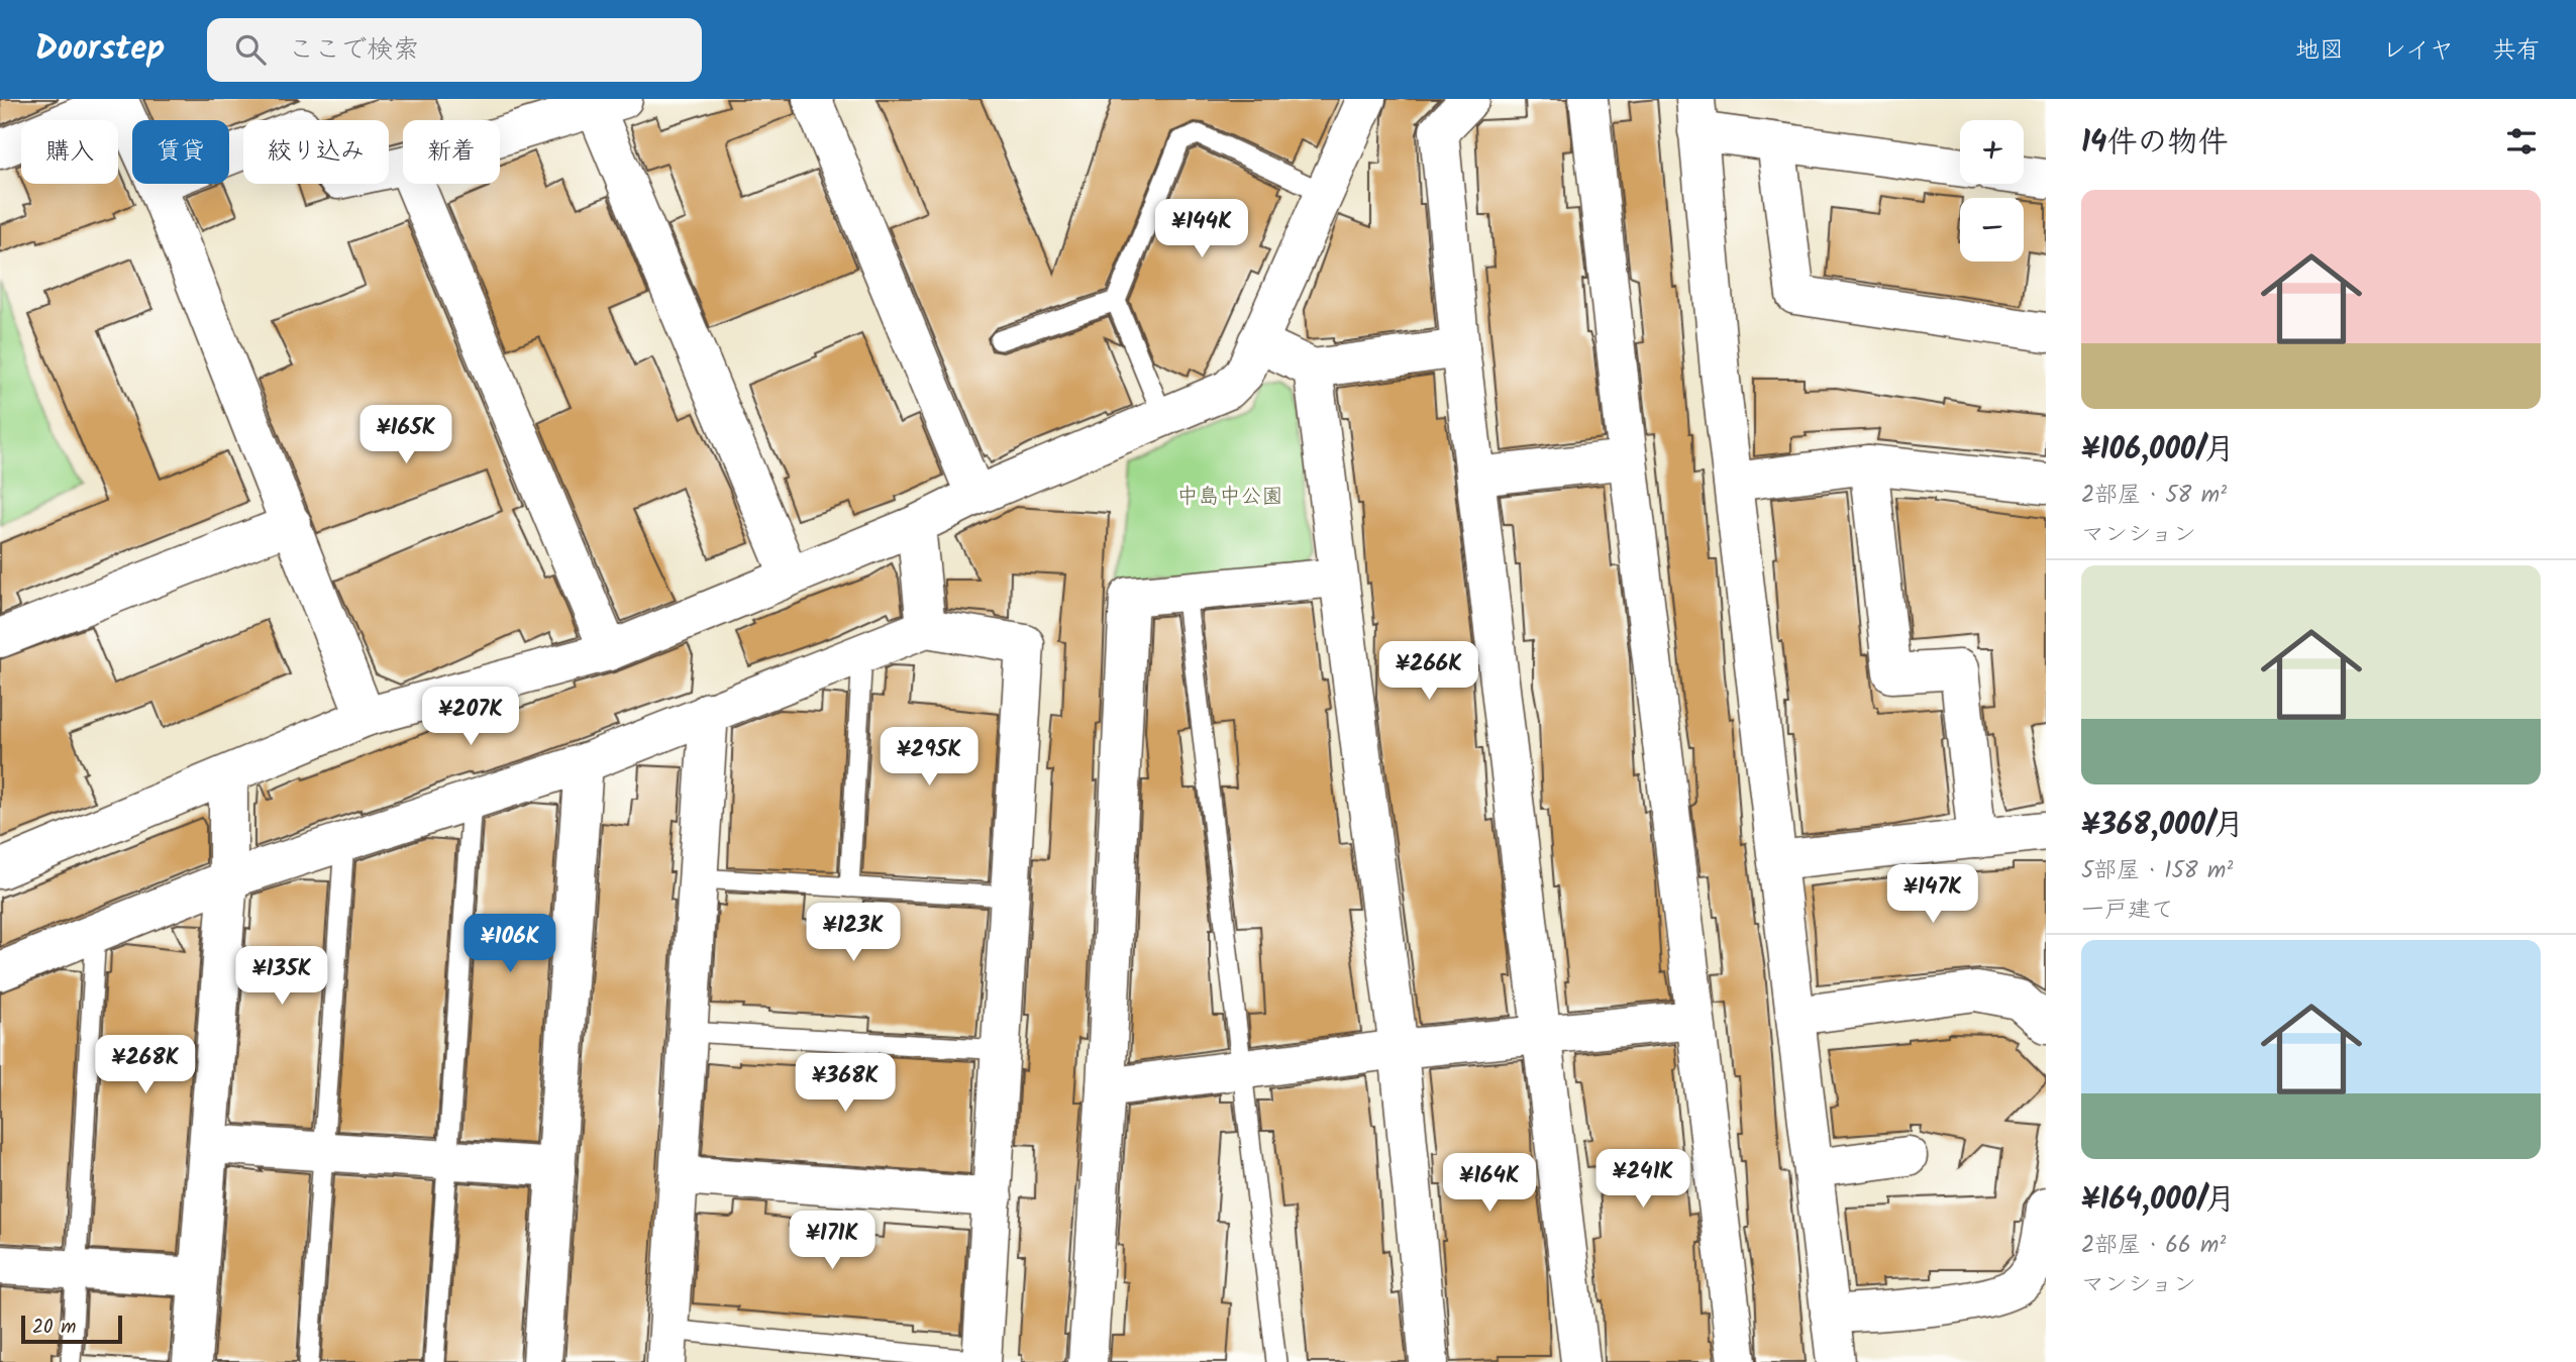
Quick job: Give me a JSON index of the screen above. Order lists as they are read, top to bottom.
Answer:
{
  "parks": ["中島中公園"],
  "scale_bar": "20 m",
  "page": {
    "header": "Doorstep",
    "search": "ここで検索",
    "nav": ["地図", "レイヤ", "共有"],
    "heading": "14件の物件",
    "map_buttons": ["+", "−"],
    "chip": [
      "購入",
      "賃貸",
      "絞り込み",
      "新着"
    ],
    "list": [
      {
        "name": "¥106,000/月",
        "note": "2部屋 · 58 m² · マンション"
      },
      {
        "name": "¥368,000/月",
        "note": "5部屋 · 158 m² · 一戸建て"
      },
      {
        "name": "¥164,000/月",
        "note": "2部屋 · 66 m² · マンション"
      }
    ],
    "price": [
      "¥144K",
      "¥165K",
      "¥266K",
      "¥207K",
      "¥295K",
      "¥147K",
      "¥123K",
      "¥106K",
      "¥135K",
      "¥268K",
      "¥368K",
      "¥241K",
      "¥164K",
      "¥171K"
    ],
    "scale": "20 m"
  }
}
